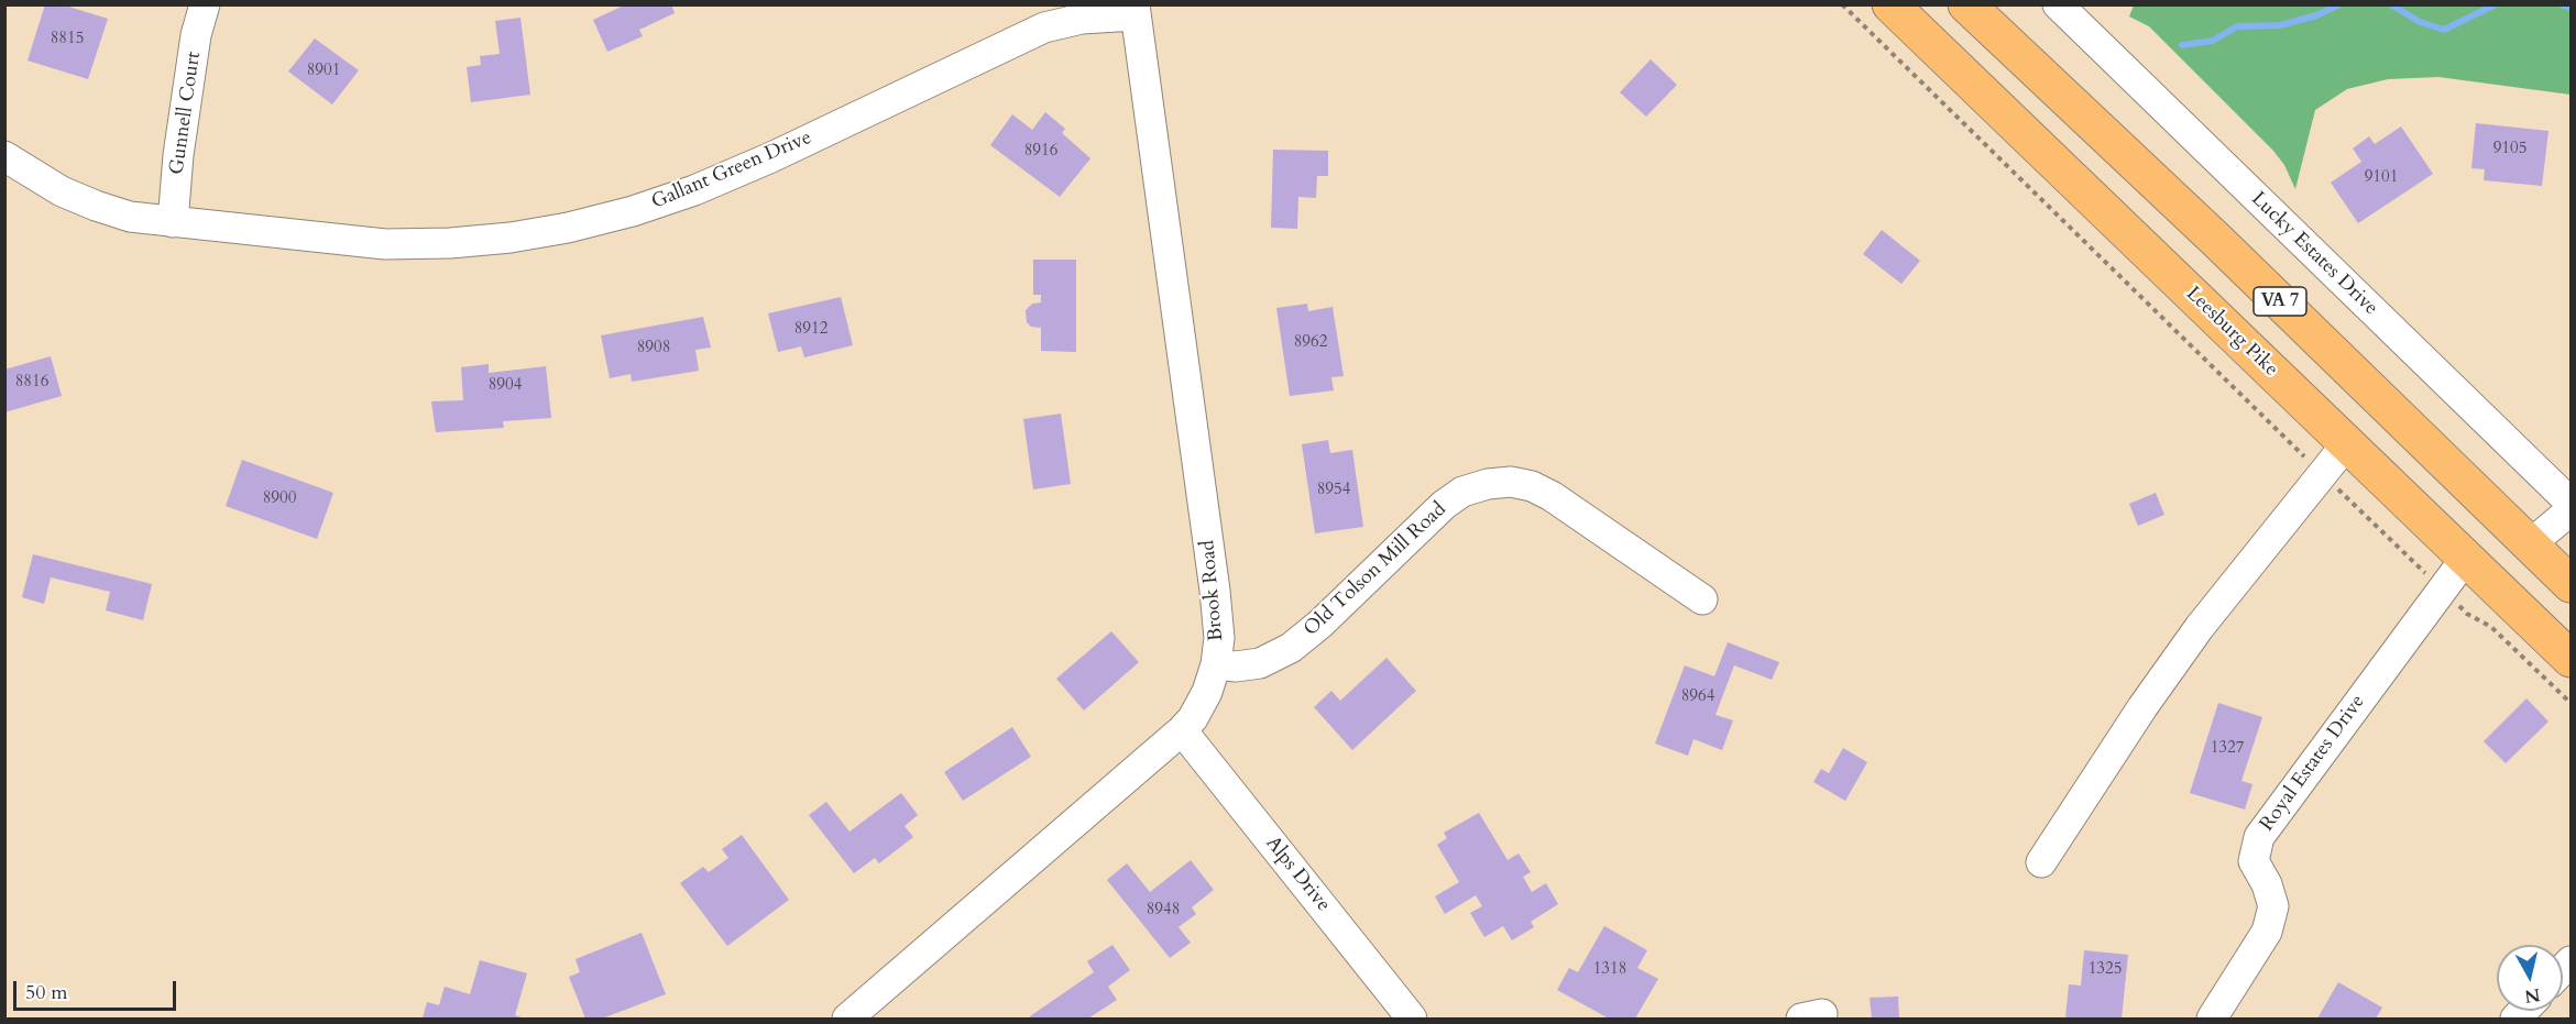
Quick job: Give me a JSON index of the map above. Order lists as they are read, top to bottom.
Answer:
{
  "streets": {
    "highway": ["VA 7", "Leesburg Pike"],
    "street": [
      "Gunnell Court",
      "Gallant Green Drive",
      "Lucky Estates Drive",
      "Old Tolson Mill Road",
      "Brook Road",
      "Royal Estates Drive",
      "Alps Drive"
    ]
  },
  "crossings": [
    ["Gunnell Court", "Gallant Green Drive"],
    ["Gallant Green Drive", "Brook Road"],
    ["Leesburg Pike", "Royal Estates Drive"],
    ["Old Tolson Mill Road", "Brook Road"],
    ["Brook Road", "Alps Drive"]
  ],
  "house_numbers": [
    "8815",
    "8901",
    "9105",
    "8916",
    "9101",
    "8912",
    "8962",
    "8908",
    "8816",
    "8904",
    "8954",
    "8900",
    "8964",
    "1327",
    "8948",
    "1318",
    "1325"
  ],
  "scale_bar": "50 m",
  "north": "bottom"
}
